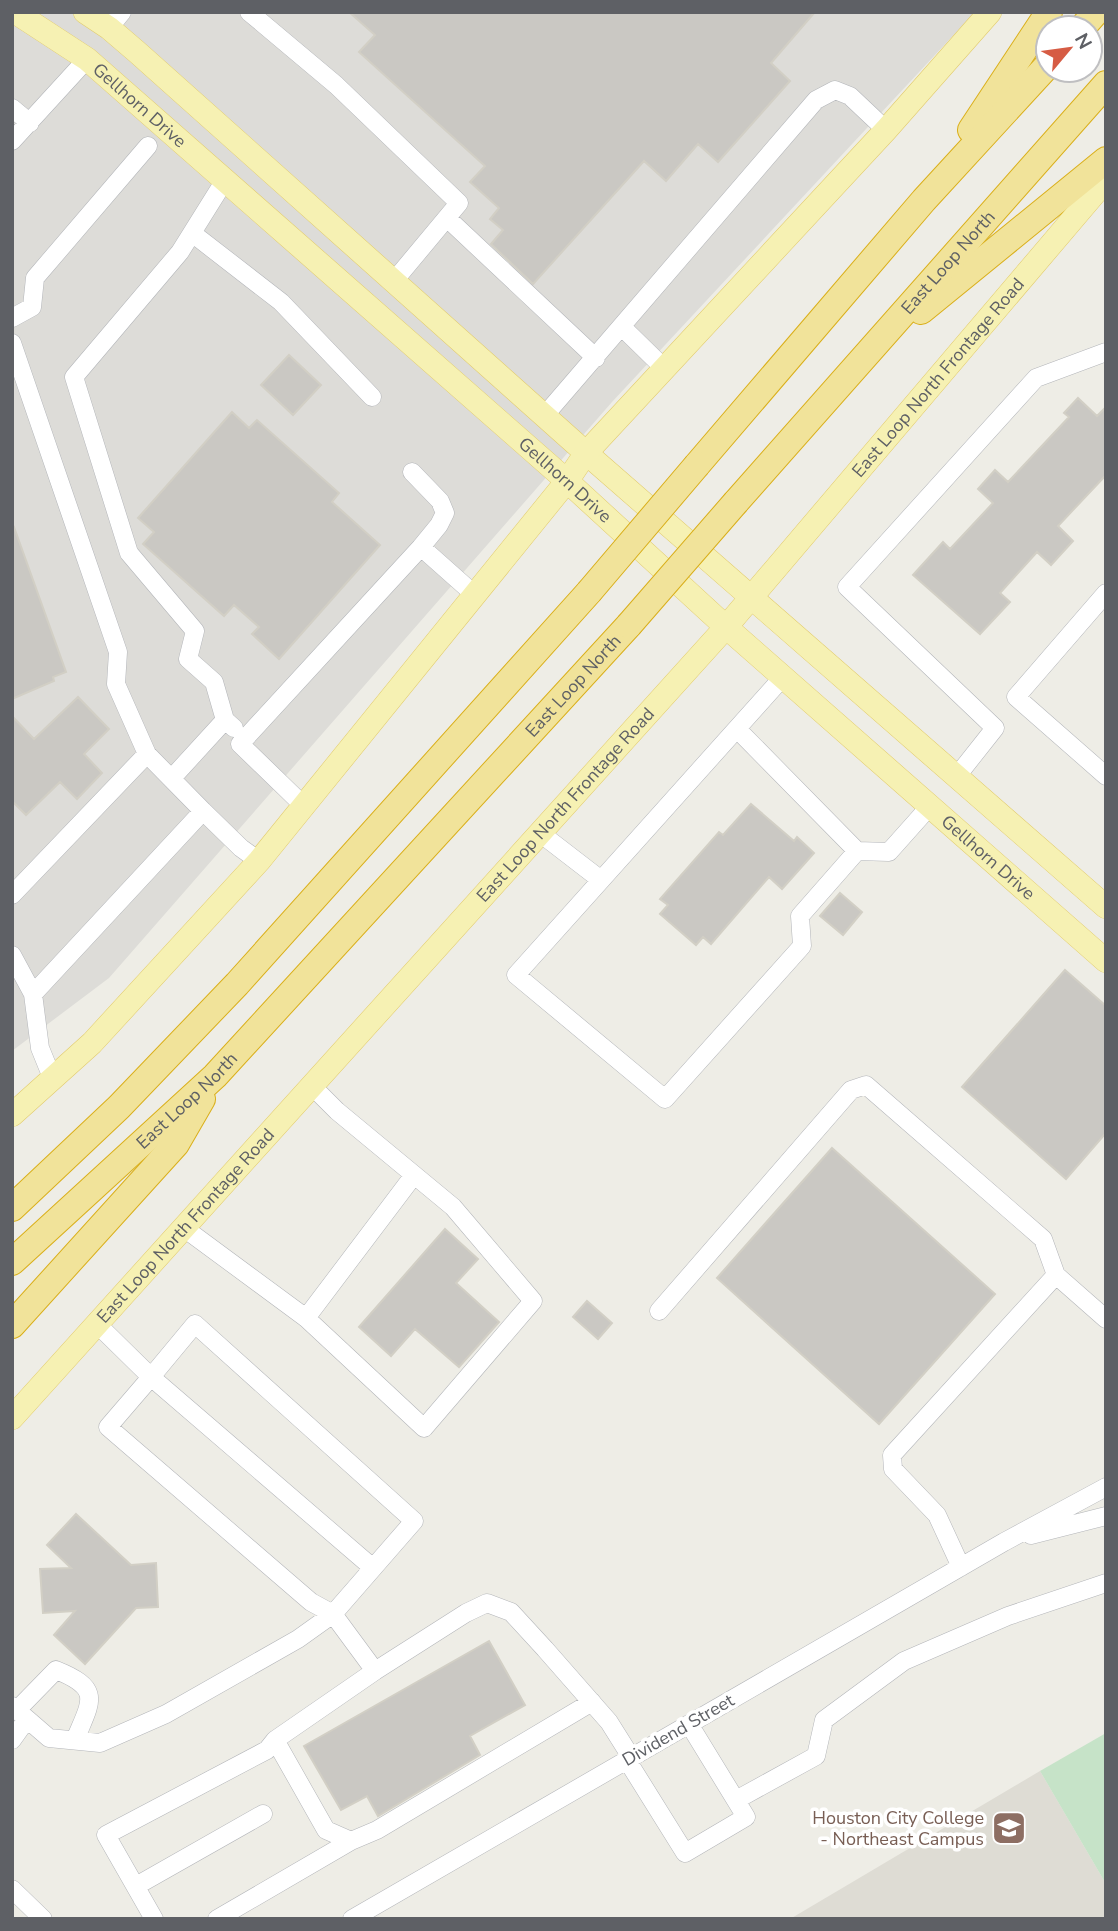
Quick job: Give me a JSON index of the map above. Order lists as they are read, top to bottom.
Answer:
{
  "streets": {
    "highway": ["East Loop North"],
    "main road": ["Gellhorn Drive", "East Loop North Frontage Road"],
    "street": ["Dividend Street"]
  },
  "crossings": [
    ["Gellhorn Drive", "East Loop North Frontage Road"]
  ],
  "places": {
    "school or university": ["Houston City College - Northeast Campus"]
  },
  "north": "top right"
}
